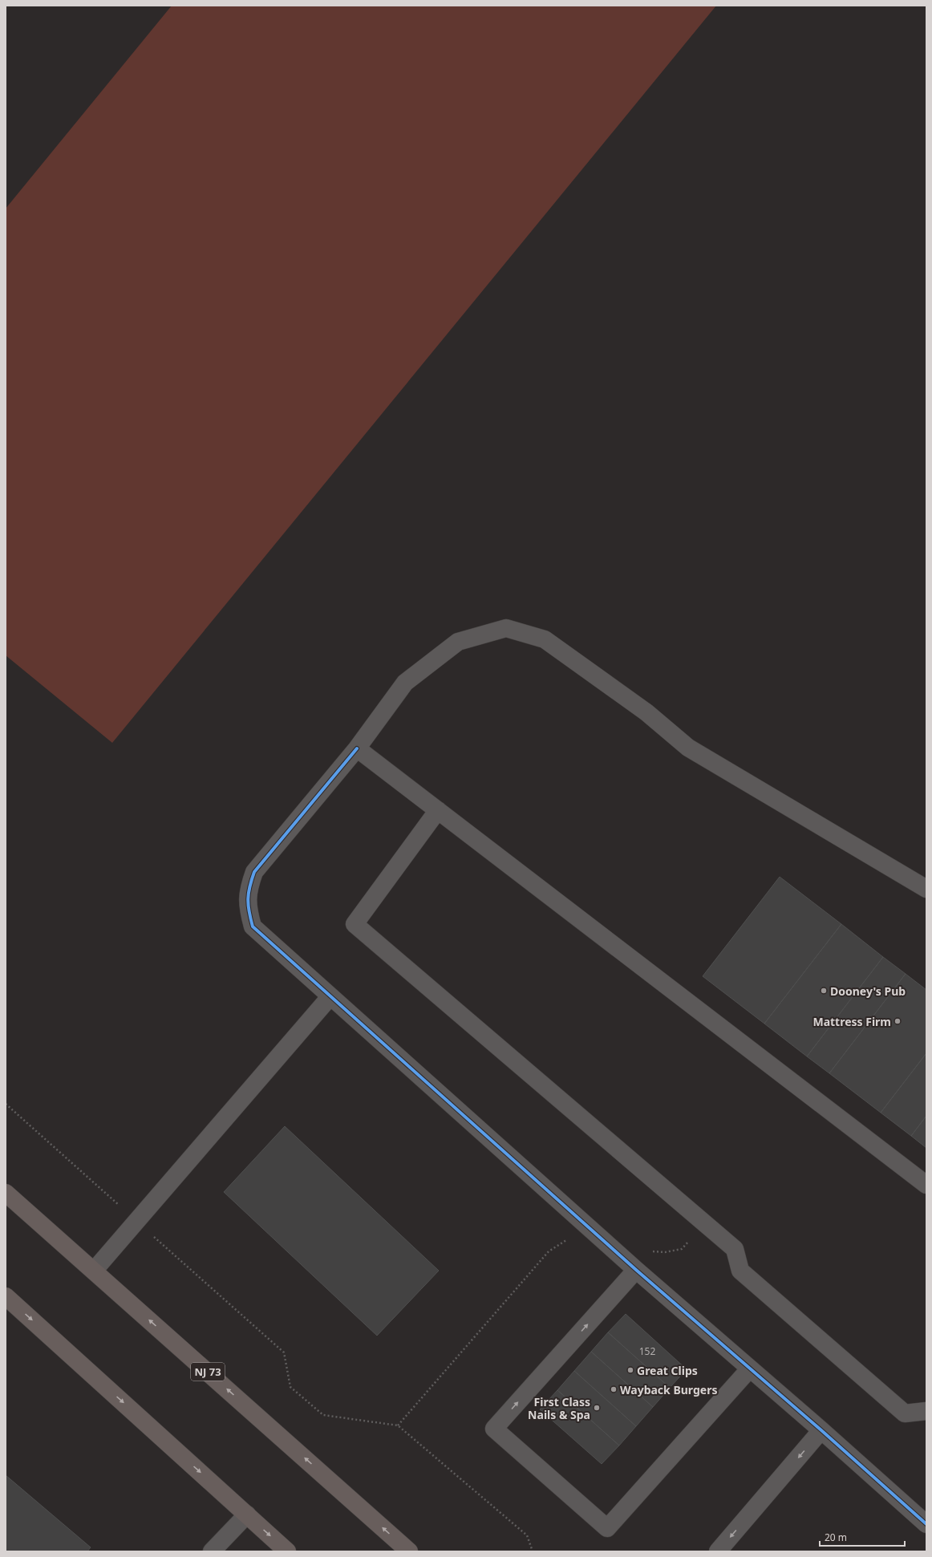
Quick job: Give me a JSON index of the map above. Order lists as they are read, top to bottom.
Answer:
{
  "streets": {
    "highway": ["NJ 73"]
  },
  "places": [
    "Dooney's Pub",
    "Mattress Firm",
    "Great Clips",
    "Wayback Burgers",
    "First Class Nails & Spa"
  ],
  "house_numbers": ["152"],
  "scale_bar": "20 m"
}
